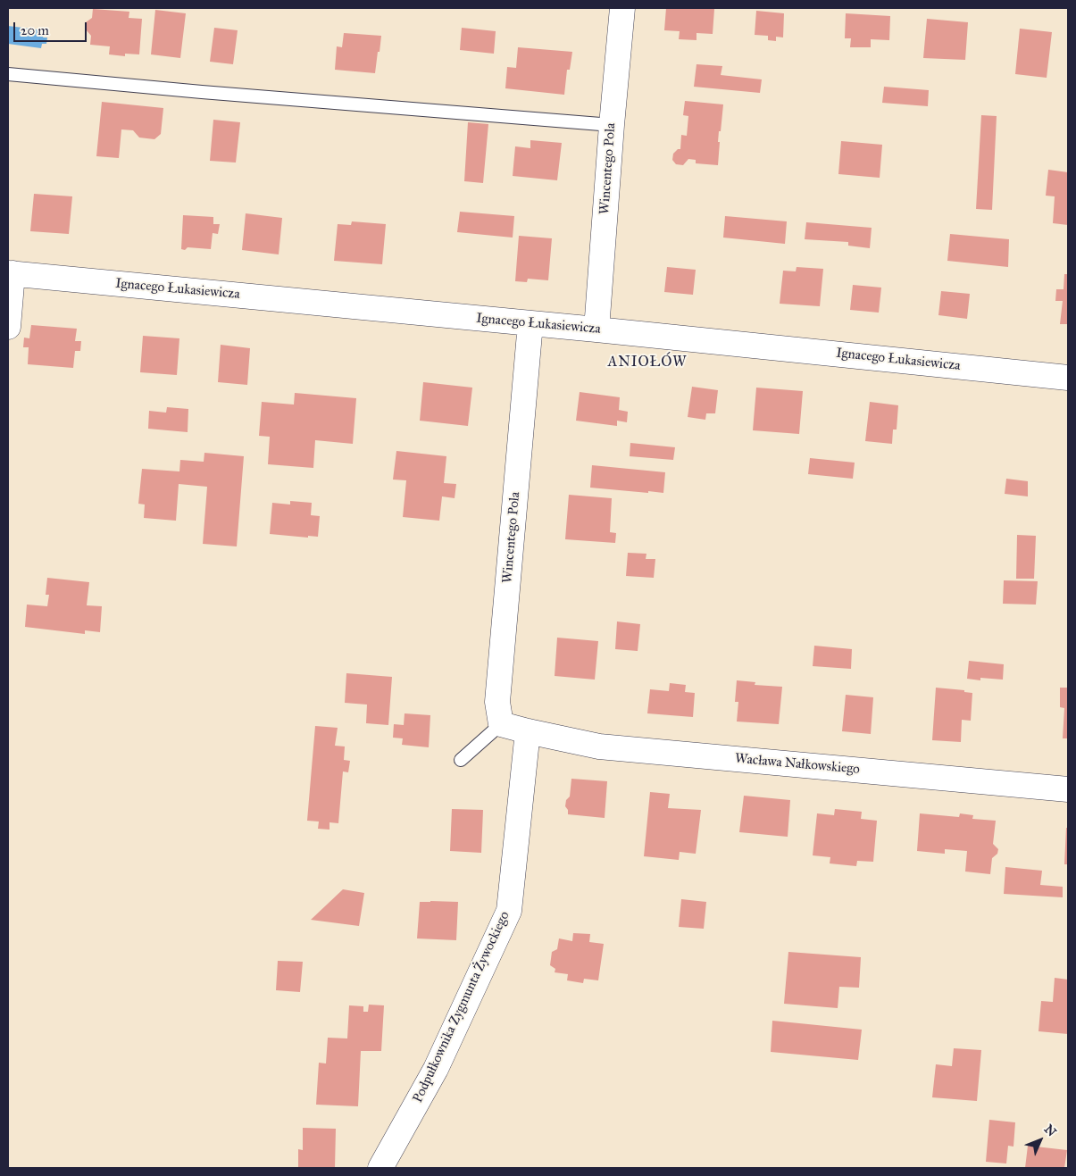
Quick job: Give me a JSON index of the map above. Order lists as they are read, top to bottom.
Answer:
{
  "streets": {
    "street": [
      "Wincentego Pola",
      "Ignacego Łukasiewicza",
      "Wacława Nałkowskiego",
      "Podpułkownika Zygmunta Żywockiego"
    ]
  },
  "crossings": [
    ["Wincentego Pola", "Ignacego Łukasiewicza"],
    ["Wacława Nałkowskiego", "Podpułkownika Zygmunta Żywockiego"]
  ],
  "districts": ["ANIOŁÓW"],
  "scale_bar": "20 m",
  "north": "top right"
}
